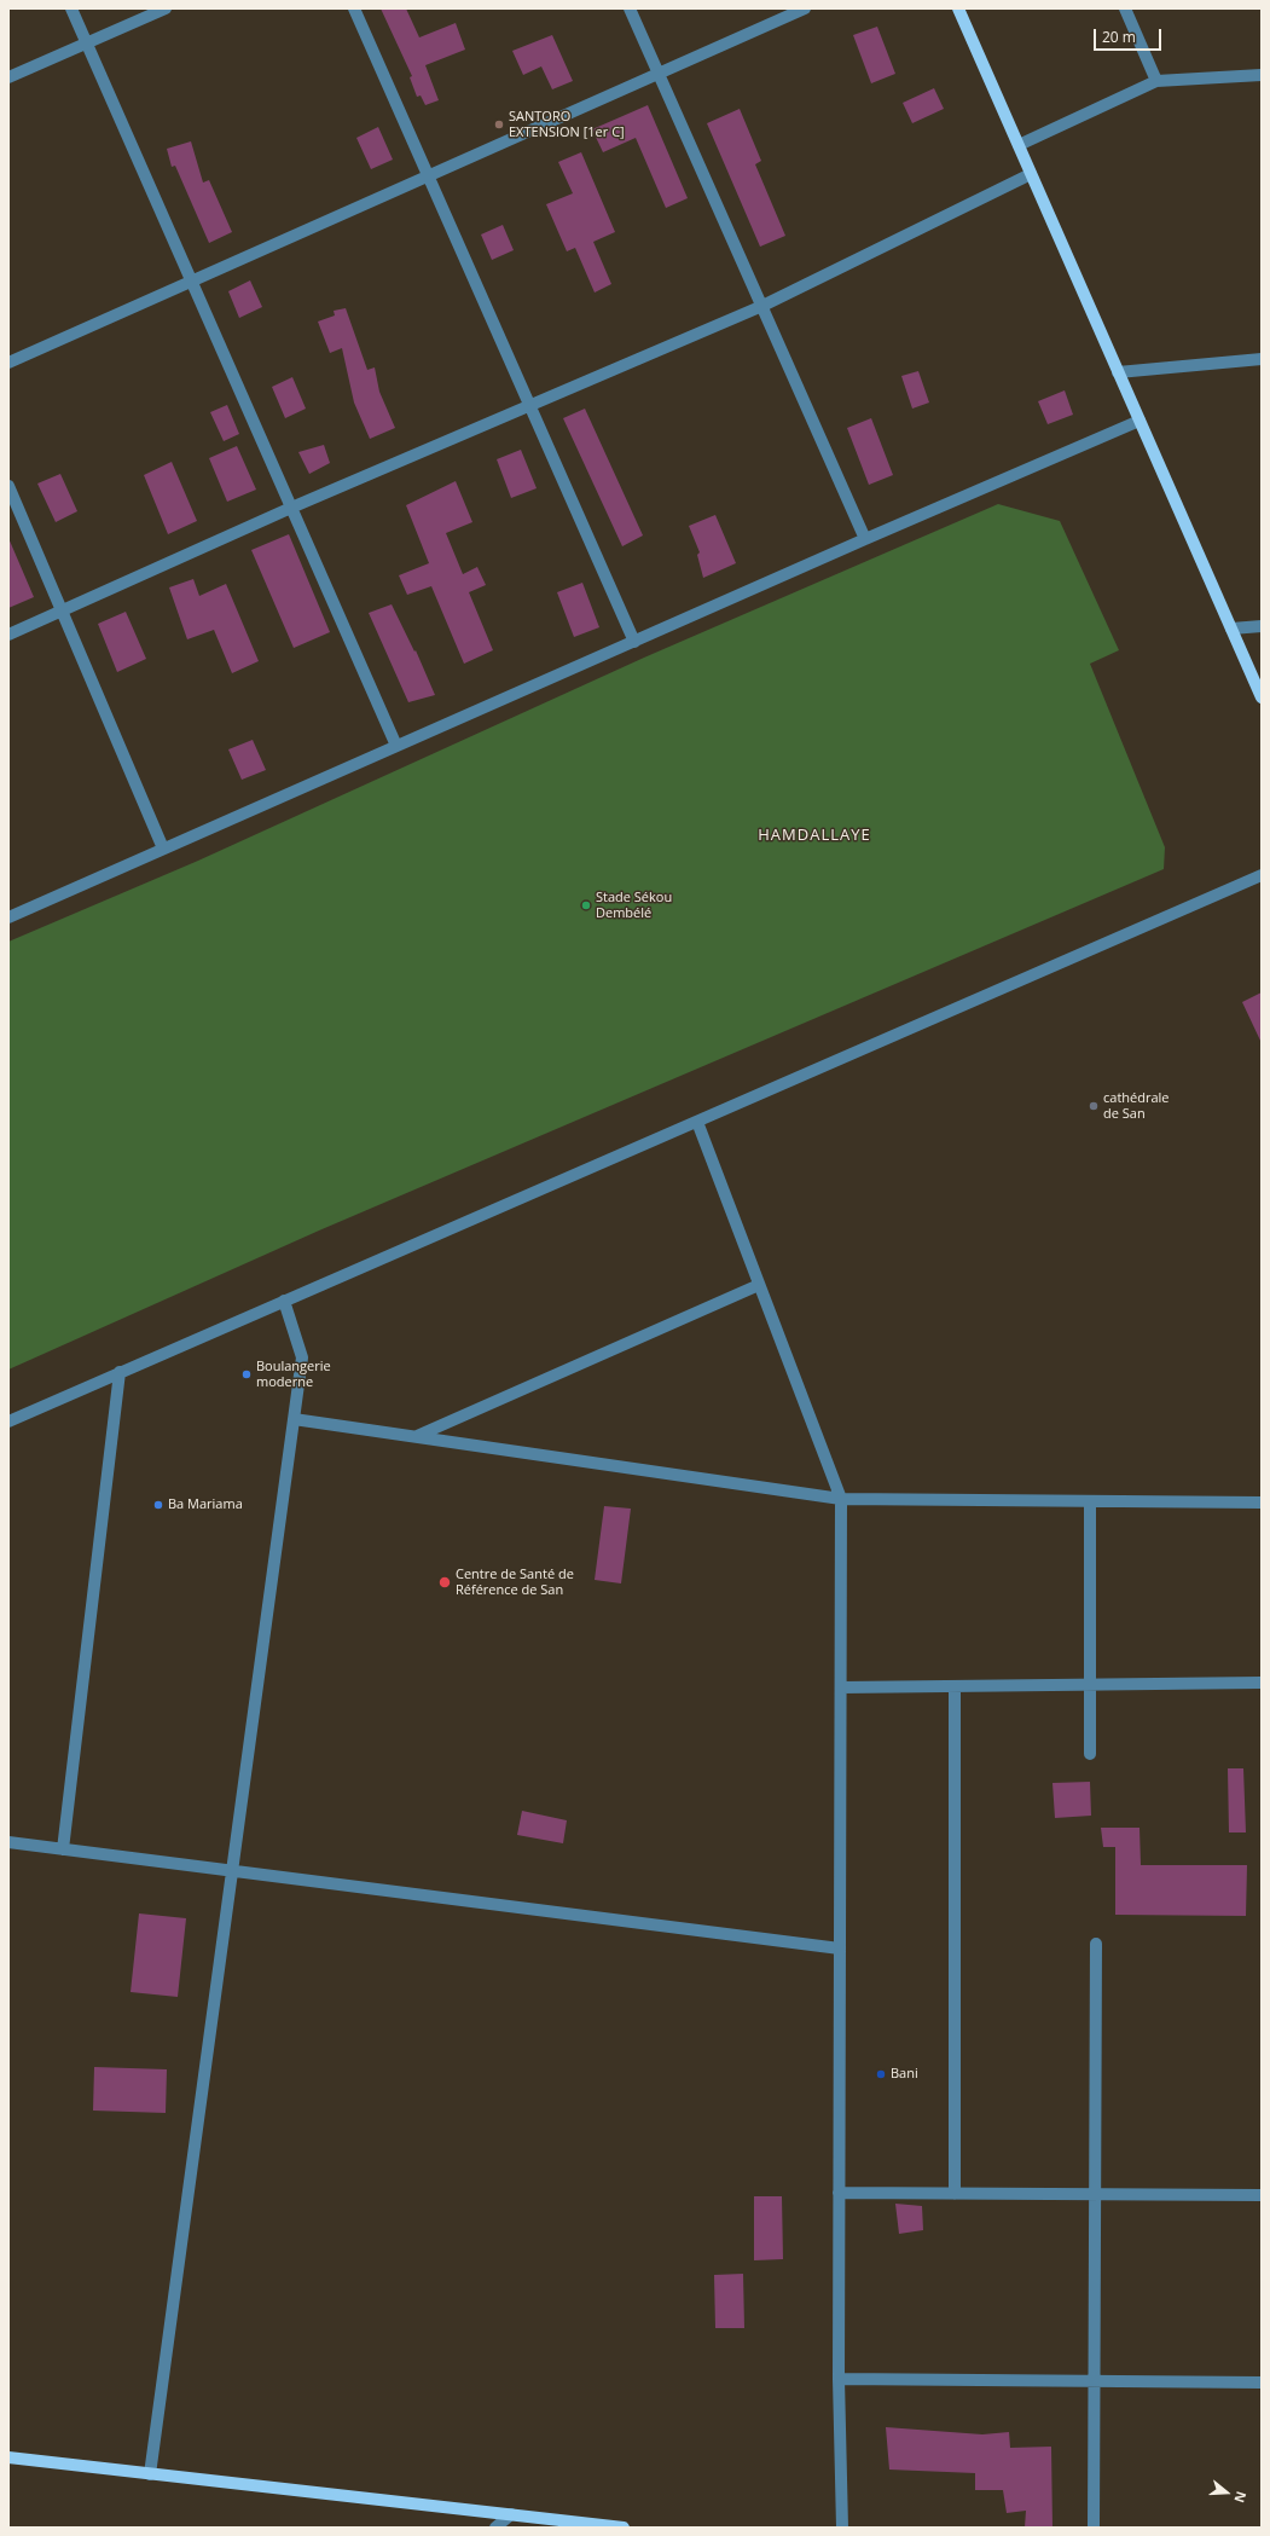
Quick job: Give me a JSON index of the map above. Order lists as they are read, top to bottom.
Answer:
{
  "districts": ["HAMDALLAYE"],
  "places": [
    "SANTORO EXTENSION [1er C]",
    "Stade Sékou Dembélé",
    "cathédrale de San",
    "Boulangerie moderne",
    "Ba Mariama",
    "Centre de Santé de Référence de San",
    "Bani"
  ],
  "scale_bar": "20 m",
  "north": "right"
}
